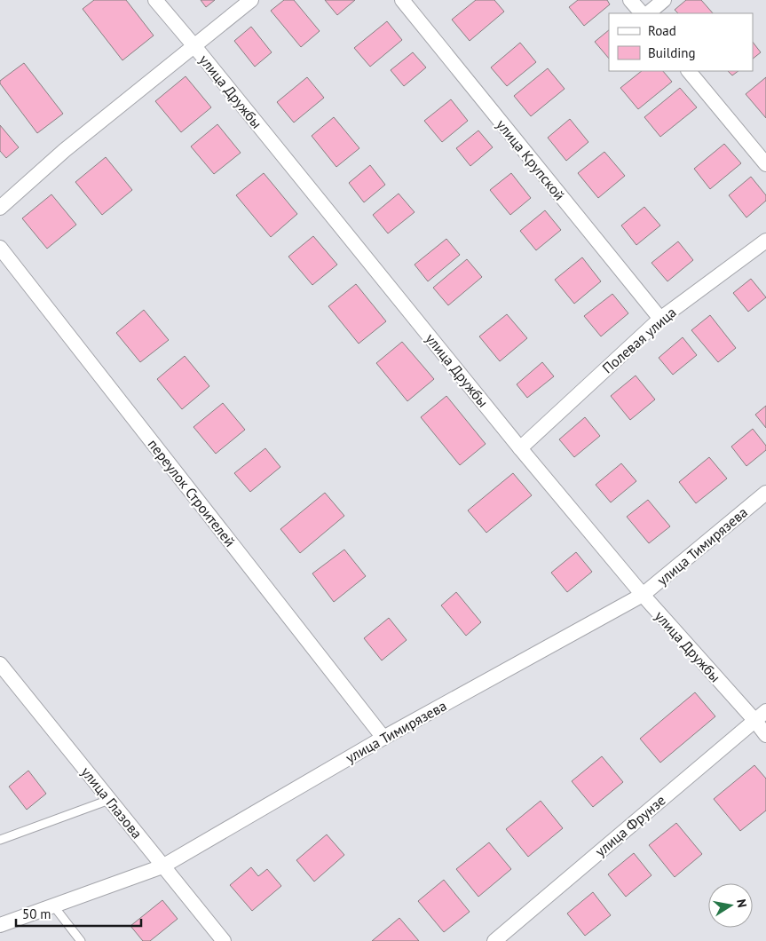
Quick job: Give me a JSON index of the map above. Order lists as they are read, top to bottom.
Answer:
{
  "streets": {
    "street": [
      "улица Дружбы",
      "улица Крупской",
      "Полевая улица",
      "переулок Строителей",
      "улица Тимирязева",
      "улица Глазова",
      "улица Фрунзе"
    ]
  },
  "crossings": [
    ["улица Дружбы", "Полевая улица"],
    ["улица Дружбы", "улица Тимирязева"],
    ["улица Дружбы", "улица Фрунзе"],
    ["улица Крупской", "Полевая улица"],
    ["переулок Строителей", "улица Тимирязева"],
    ["улица Тимирязева", "улица Глазова"]
  ],
  "legend": ["Road", "Building"],
  "scale_bar": "50 m",
  "north": "right"
}
